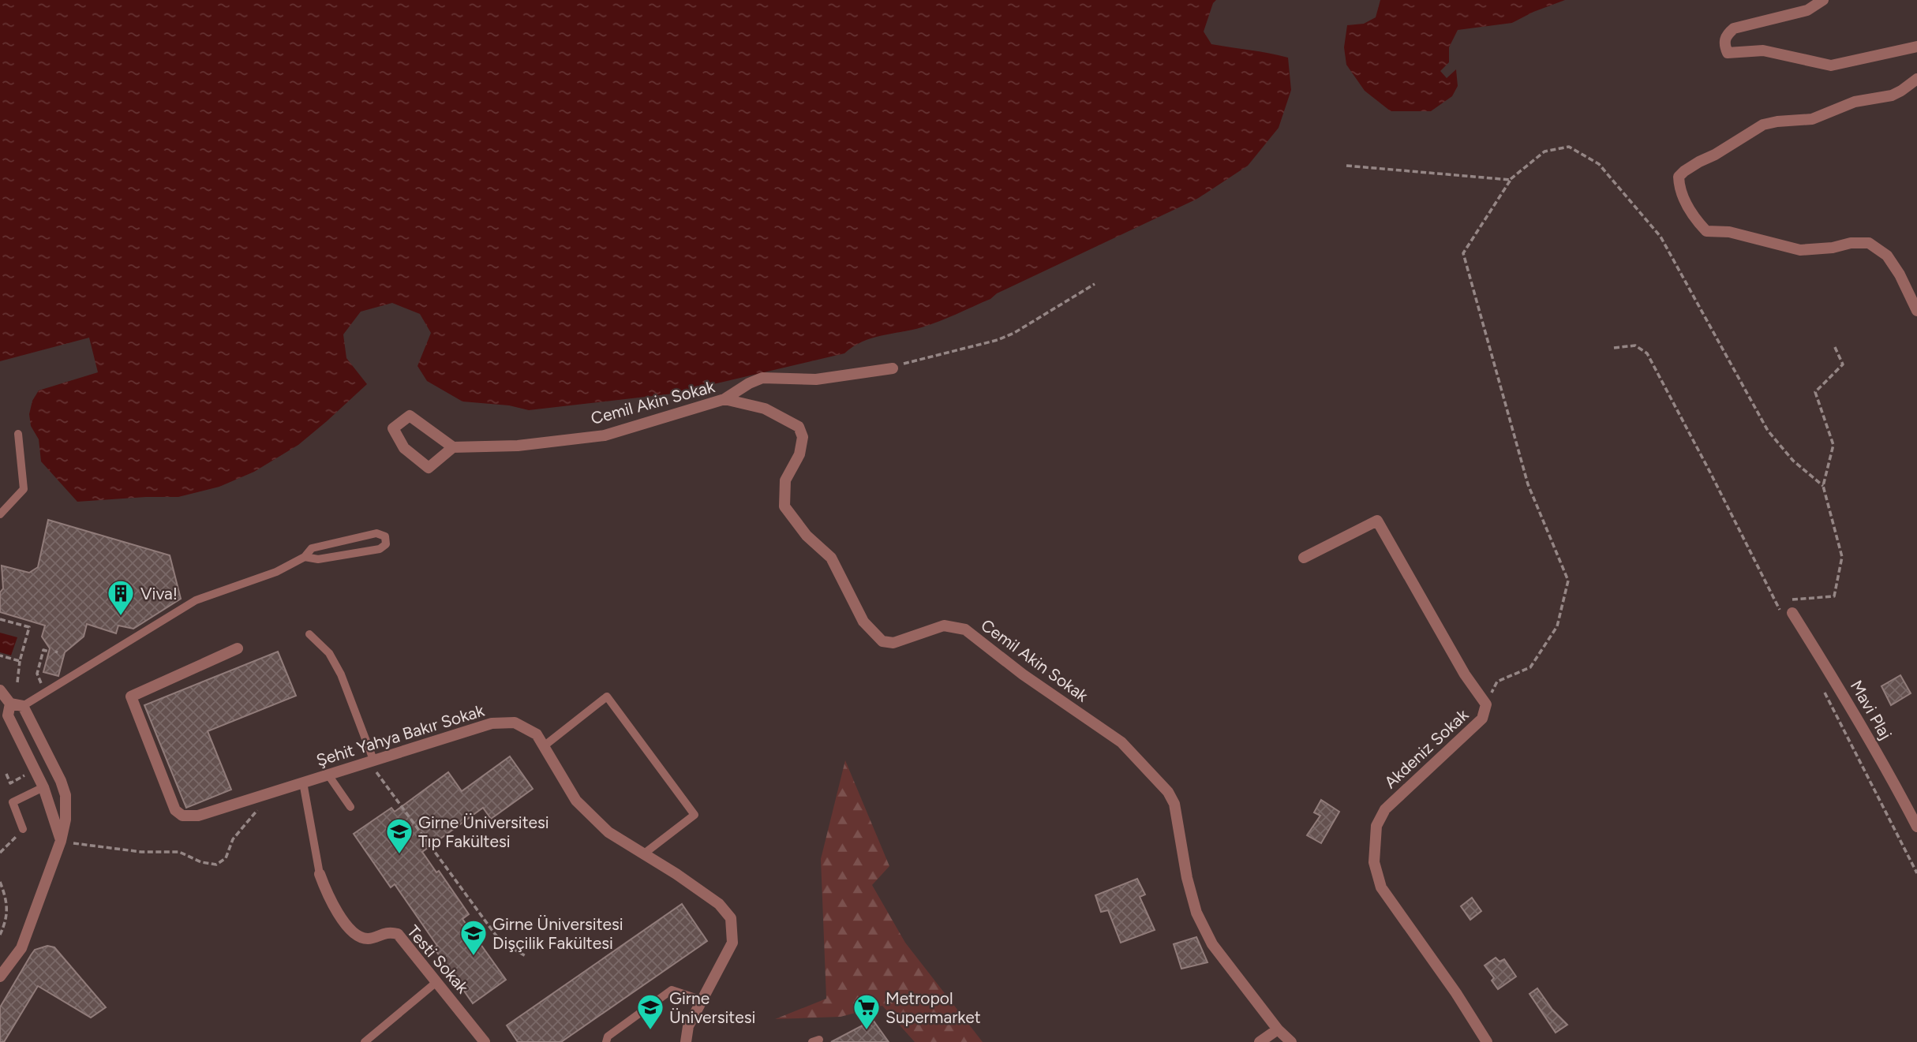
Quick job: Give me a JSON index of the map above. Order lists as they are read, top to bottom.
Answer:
{
  "streets": {
    "street": [
      "Cemil Akin Sokak",
      "Mavi Plaj",
      "Şehit Yahya Bakır Sokak",
      "Akdeniz Sokak",
      "Testi Sokak"
    ]
  },
  "places": {
    "building": ["Viva!"],
    "school or university": ["Girne Üniversitesi Tıp Fakültesi", "Girne Üniversitesi Dişçilik Fakültesi", "Girne Üniversitesi"],
    "supermarket": ["Metropol Supermarket"]
  }
}
